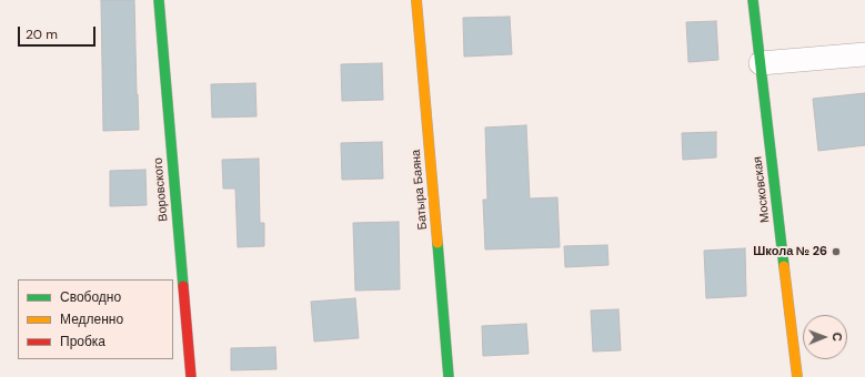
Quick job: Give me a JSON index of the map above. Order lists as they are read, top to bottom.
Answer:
{
  "streets": {
    "street": ["Воровского", "Батыра Баяна", "Московская"]
  },
  "places": ["Школа № 26"],
  "legend": ["Свободно", "Медленно", "Пробка"],
  "scale_bar": "20 m",
  "north": "right"
}
